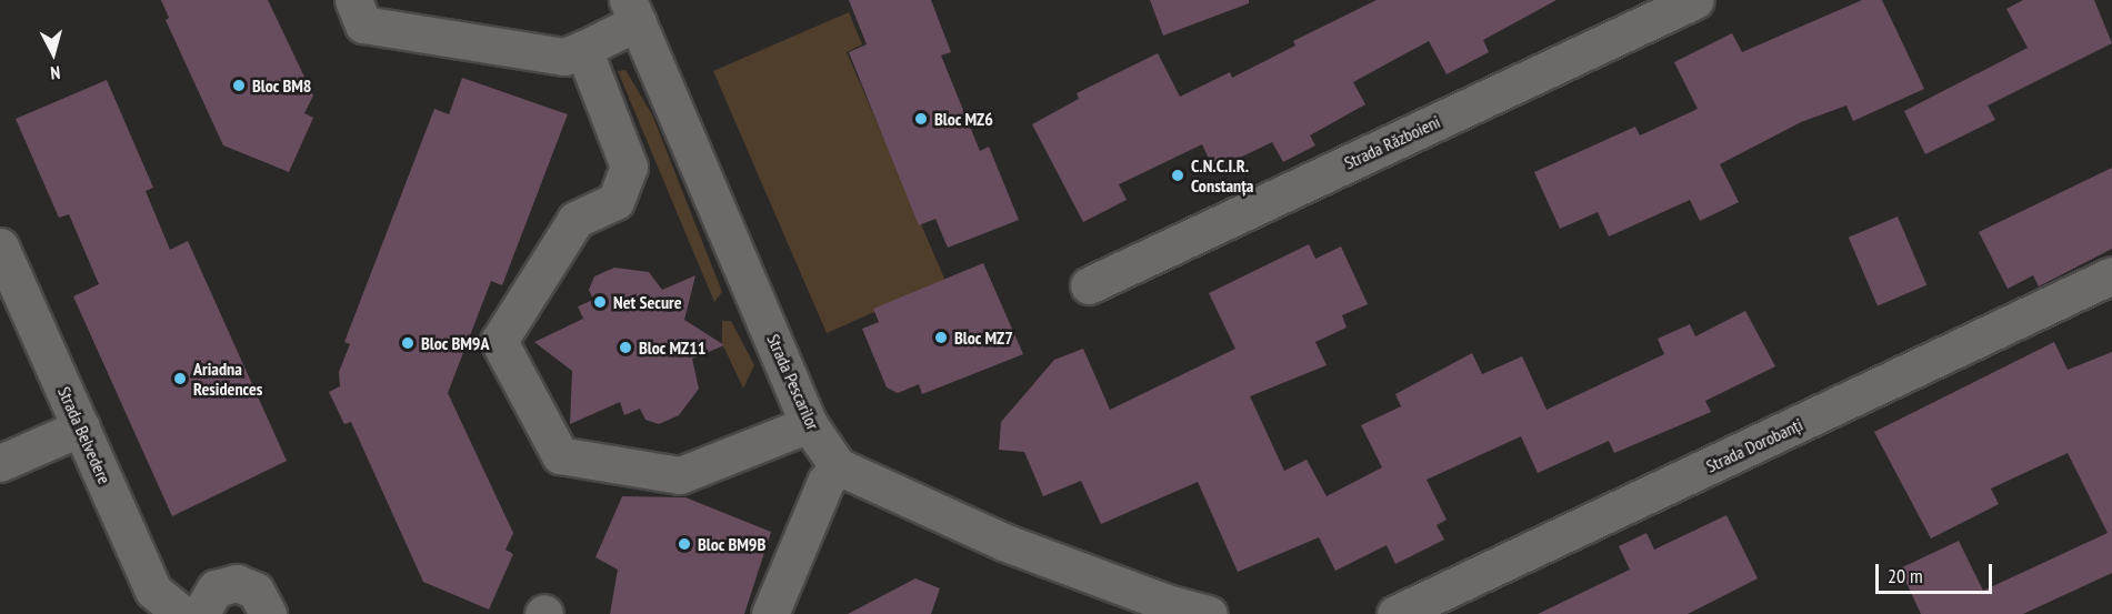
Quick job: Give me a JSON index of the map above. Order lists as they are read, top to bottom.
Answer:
{
  "streets": {
    "street": [
      "Strada Războieni",
      "Strada Pescarilor",
      "Strada Belvedere",
      "Strada Dorobanți"
    ]
  },
  "places": [
    "Bloc BM8",
    "Bloc MZ6",
    "C.N.C.I.R. Constanța",
    "Net Secure",
    "Bloc MZ7",
    "Bloc BM9A",
    "Bloc MZ11",
    "Ariadna Residences",
    "Bloc BM9B"
  ],
  "scale_bar": "20 m",
  "north": "bottom"
}
